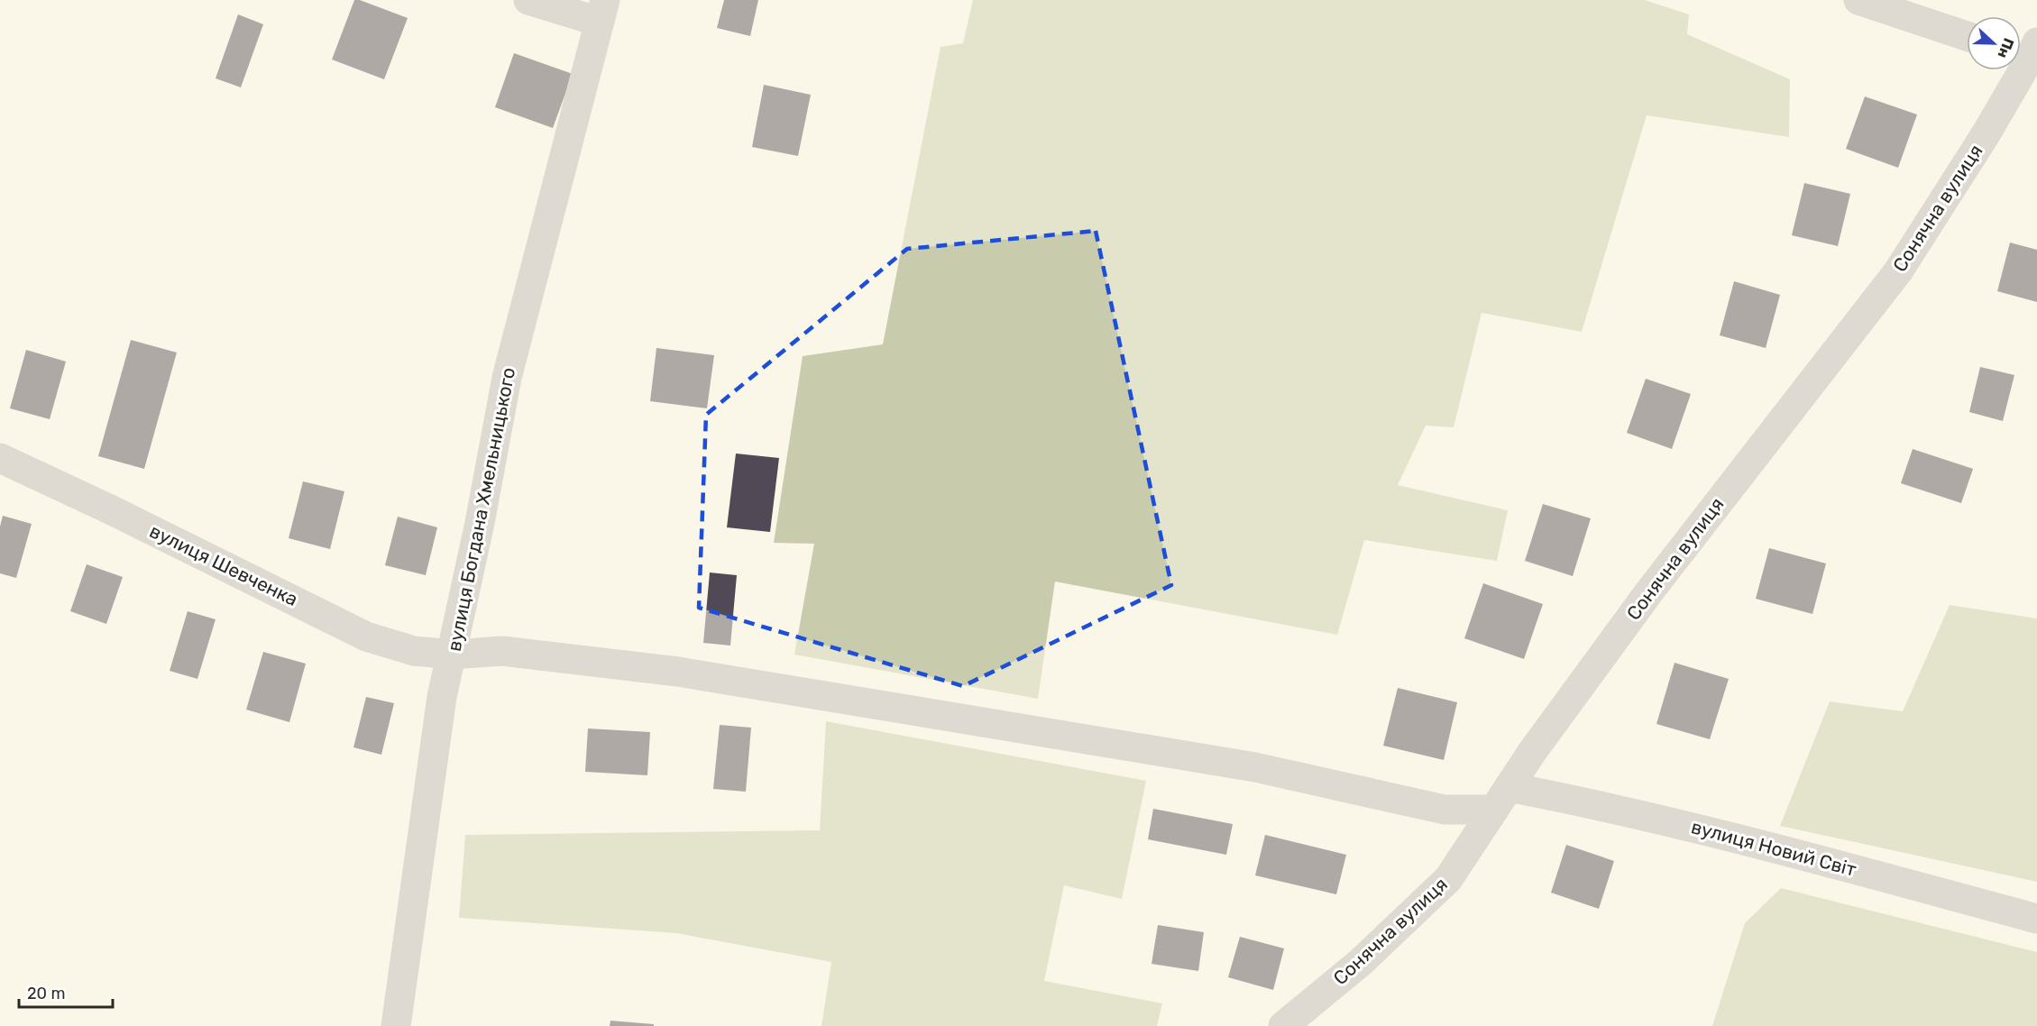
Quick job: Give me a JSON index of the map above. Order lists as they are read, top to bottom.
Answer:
{
  "streets": {
    "street": [
      "Сонячна вулиця",
      "вулиця Богдана Хмельницького",
      "вулиця Шевченка",
      "вулиця Новий Світ"
    ]
  },
  "crossings": [
    ["Сонячна вулиця", "вулиця Шевченка"],
    ["Сонячна вулиця", "вулиця Новий Світ"],
    ["вулиця Богдана Хмельницького", "вулиця Шевченка"],
    ["вулиця Шевченка", "вулиця Новий Світ"]
  ],
  "scale_bar": "20 m",
  "north": "right"
}
